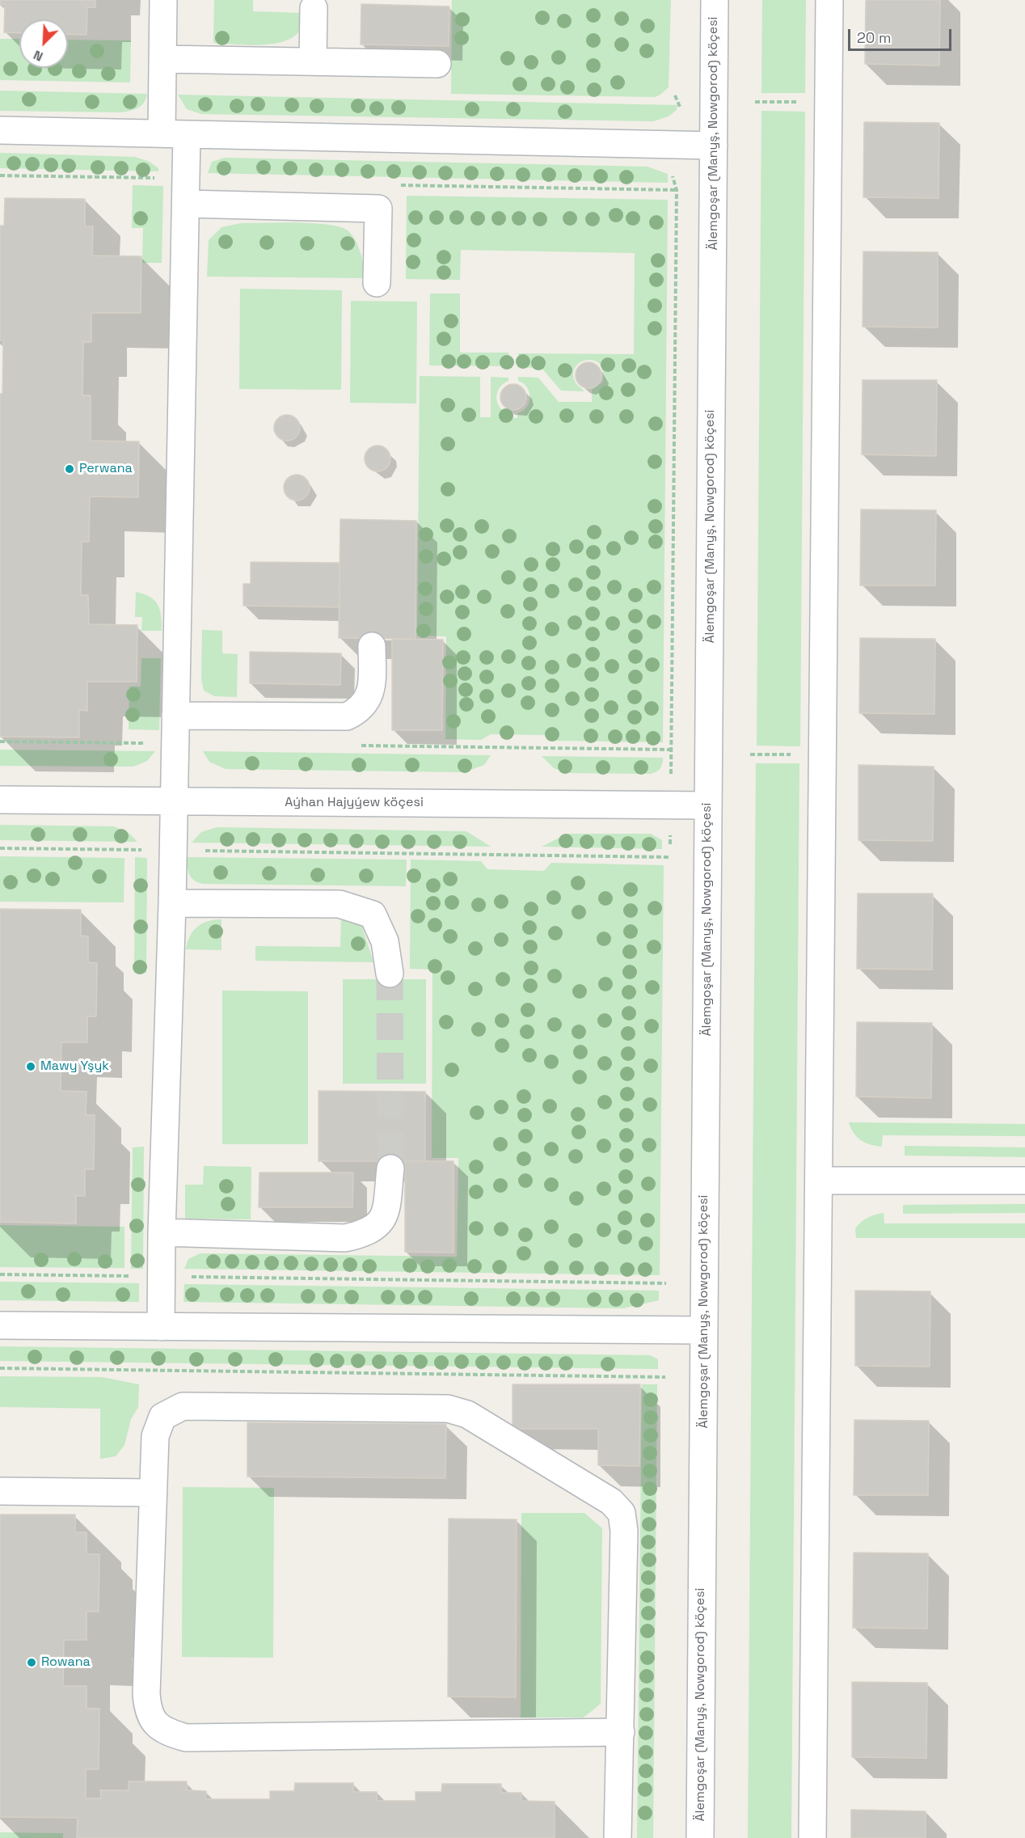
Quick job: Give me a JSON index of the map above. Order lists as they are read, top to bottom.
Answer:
{
  "streets": {
    "street": ["Älemgoşar (Manyş, Nowgorod) köçesi", "Aýhan Hajyýew köçesi"]
  },
  "crossings": [
    ["Älemgoşar (Manyş, Nowgorod) köçesi", "Aýhan Hajyýew köçesi"]
  ],
  "places": ["Perwana", "Mawy Yşyk", "Rowana"],
  "scale_bar": "20 m",
  "north": "bottom left"
}
